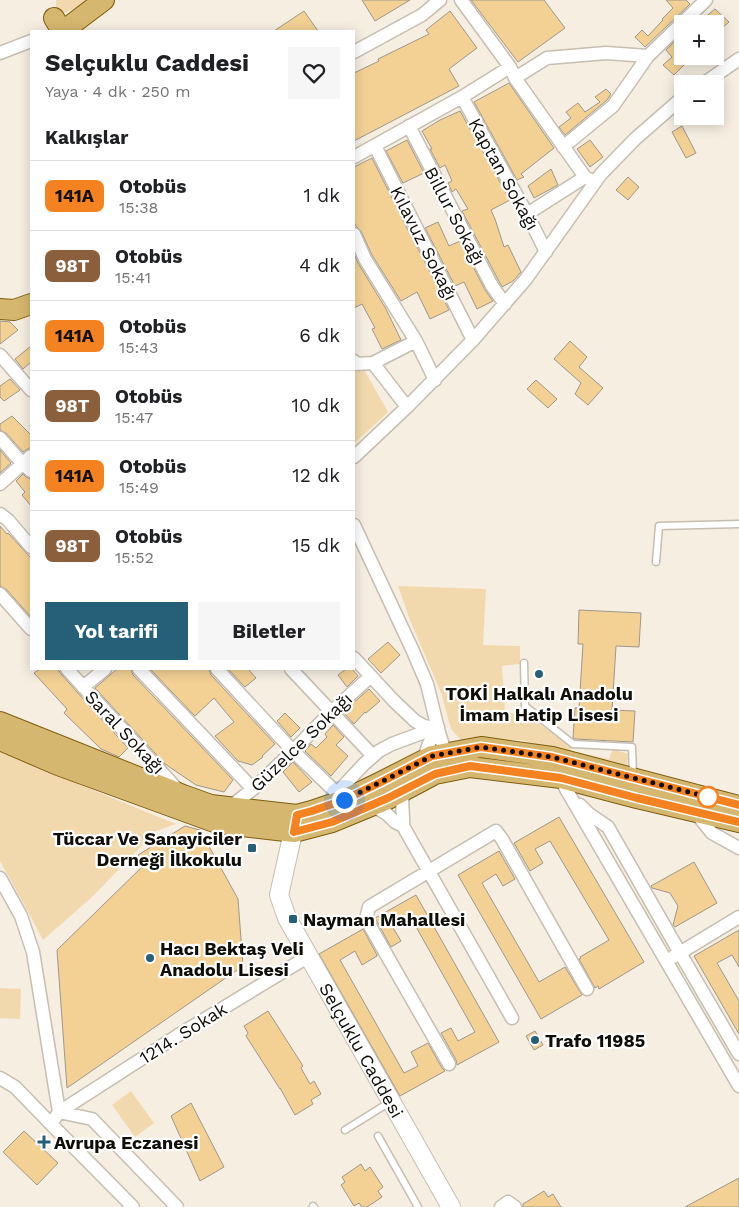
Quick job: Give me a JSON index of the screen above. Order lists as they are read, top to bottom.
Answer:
{
  "streets": {
    "street": [
      "Kaptan Sokağı",
      "Billur Sokağı",
      "Kılavuz Sokağı",
      "Saral Sokağı",
      "Güzelce Sokağı",
      "1214. Sokak",
      "Selçuklu Caddesi"
    ]
  },
  "crossings": [
    ["1214. Sokak", "Selçuklu Caddesi"]
  ],
  "places": {
    "other": ["TOKİ Halkalı Anadolu İmam Hatip Lisesi", "Hacı Bektaş Veli Anadolu Lisesi", "Trafo 11985"],
    "transit": ["Tüccar Ve Sanayiciler Derneği İlkokulu", "Nayman Mahallesi"],
    "health": ["Avrupa Eczanesi"]
  },
  "lines": ["bus line 141A"],
  "page": {
    "map_buttons": ["+", "−"],
    "heading": [
      ["Selçuklu Caddesi", "Yaya · 4 dk · 250 m"],
      "Kalkışlar"
    ],
    "list": [
      {
        "mark": "141A",
        "name": "Otobüs",
        "note": "15:38",
        "value": "1 dk"
      },
      {
        "mark": "98T",
        "name": "Otobüs",
        "note": "15:41",
        "value": "4 dk"
      },
      {
        "mark": "141A",
        "name": "Otobüs",
        "note": "15:43",
        "value": "6 dk"
      },
      {
        "mark": "98T",
        "name": "Otobüs",
        "note": "15:47",
        "value": "10 dk"
      },
      {
        "mark": "141A",
        "name": "Otobüs",
        "note": "15:49",
        "value": "12 dk"
      },
      {
        "mark": "98T",
        "name": "Otobüs",
        "note": "15:52",
        "value": "15 dk"
      }
    ],
    "buttons": ["Yol tarifi", "Biletler"]
  }
}
